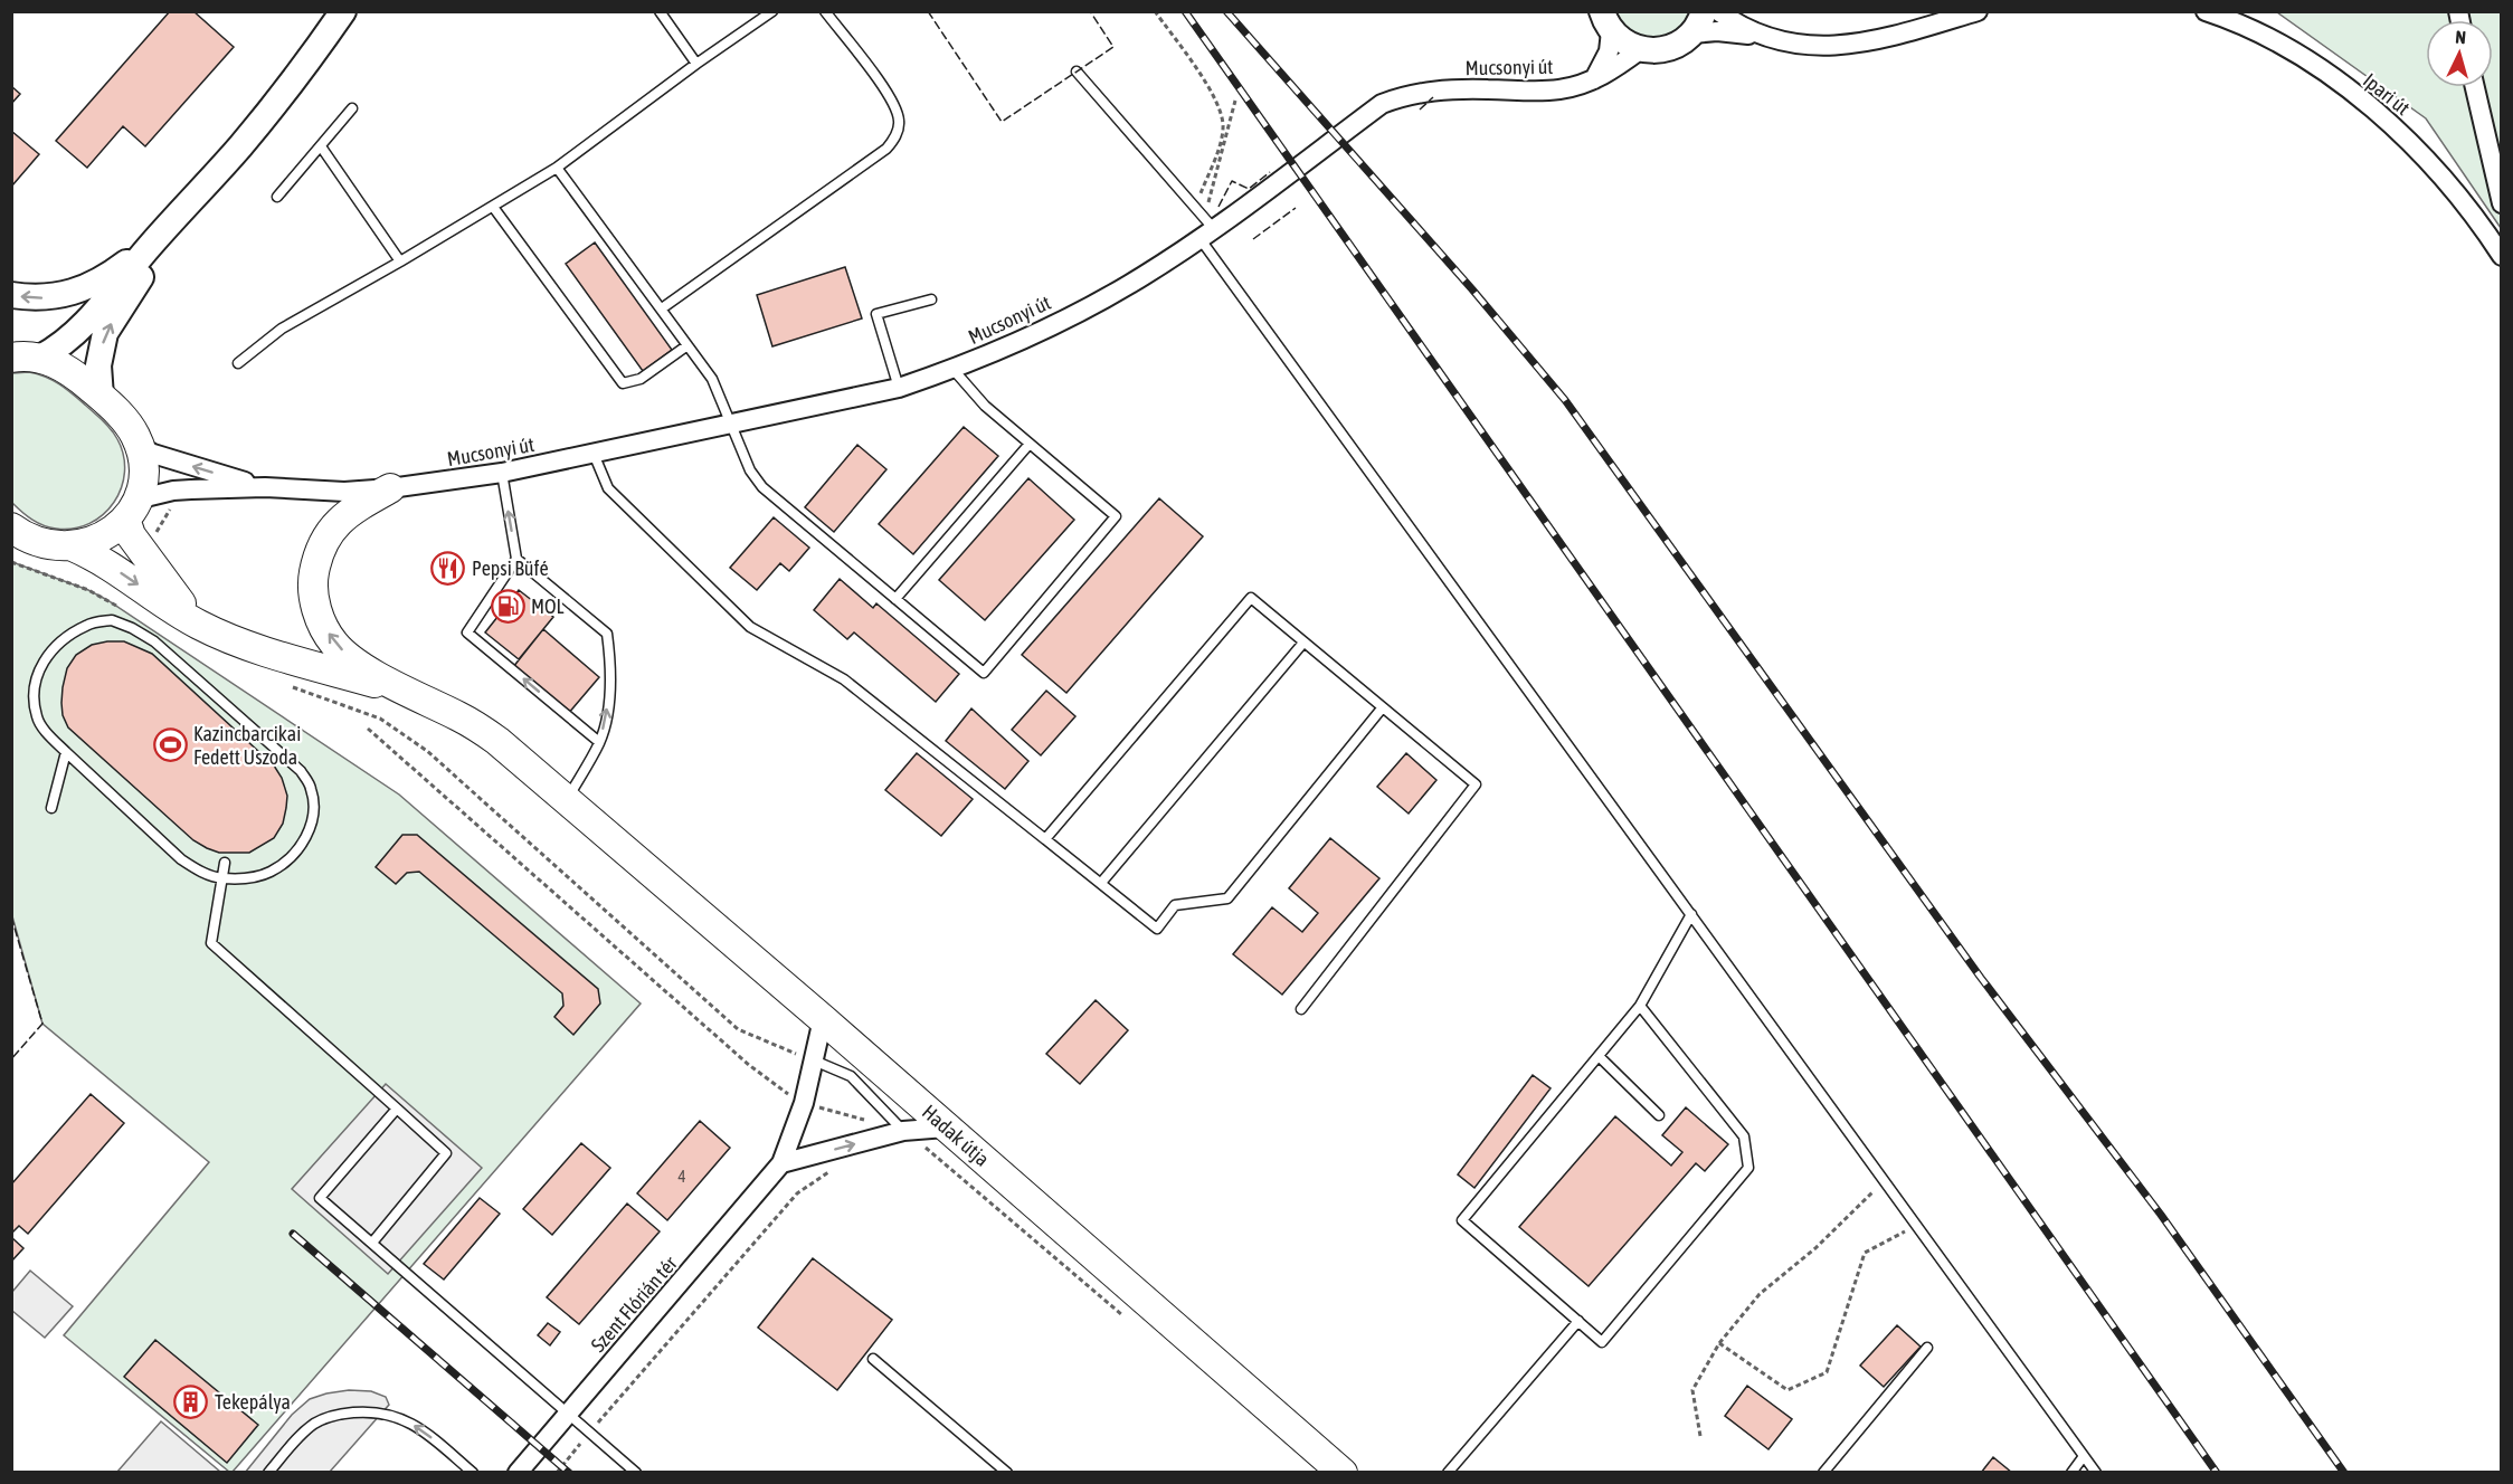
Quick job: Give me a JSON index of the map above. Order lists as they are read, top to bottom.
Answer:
{
  "streets": {
    "main road": ["Hadak útja"],
    "street": ["Mucsonyi út", "Ipari út", "Szent Flórián tér"]
  },
  "crossings": [
    ["Hadak útja", "Szent Flórián tér"]
  ],
  "places": {
    "restaurant": ["Pepsi Büfé"],
    "fuel station": ["MOL"],
    "sports": ["Kazincbarcikai Fedett Uszoda"],
    "building": ["Tekepálya"]
  },
  "house_numbers": ["4"],
  "north": "top"
}
